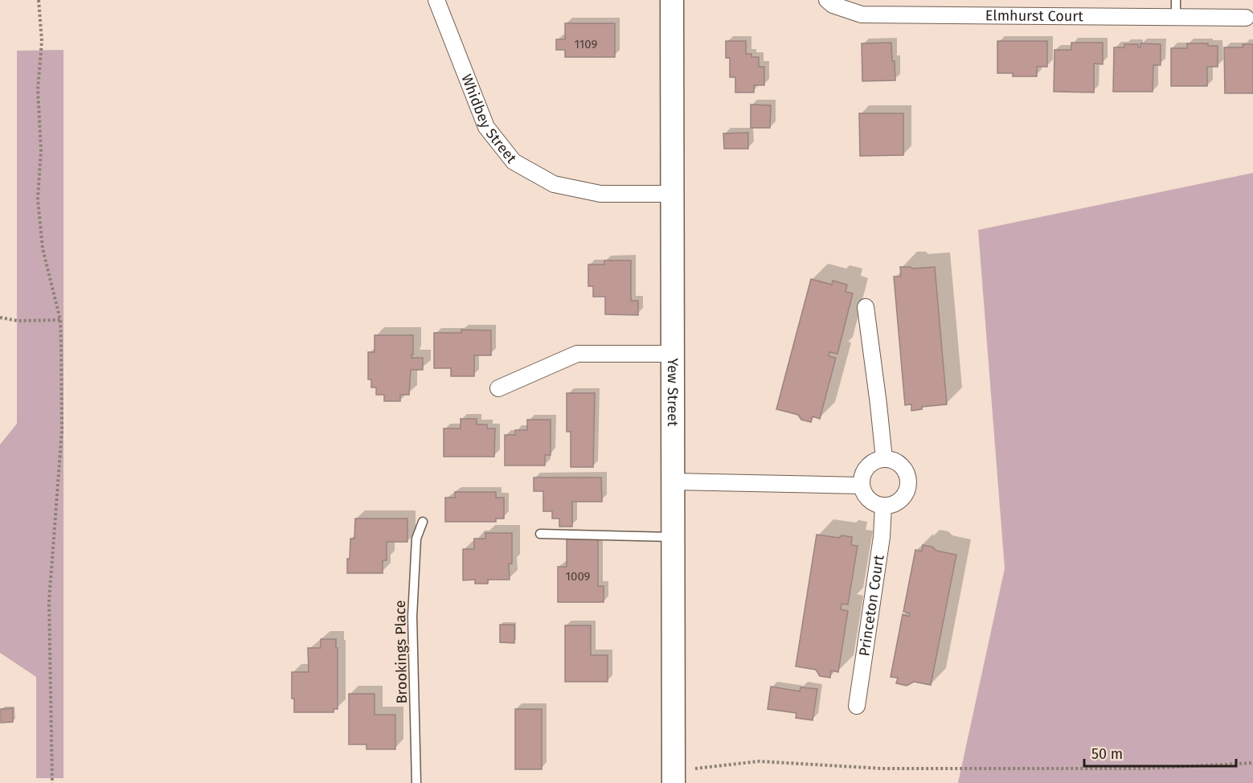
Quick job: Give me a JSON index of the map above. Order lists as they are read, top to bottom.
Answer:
{
  "streets": {
    "street": [
      "Elmhurst Court",
      "Whidbey Street",
      "Yew Street",
      "Princeton Court"
    ],
    "lane": ["Brookings Place"]
  },
  "crossings": [
    ["Whidbey Street", "Yew Street"]
  ],
  "house_numbers": ["1109", "1009"],
  "scale_bar": "50 m"
}
